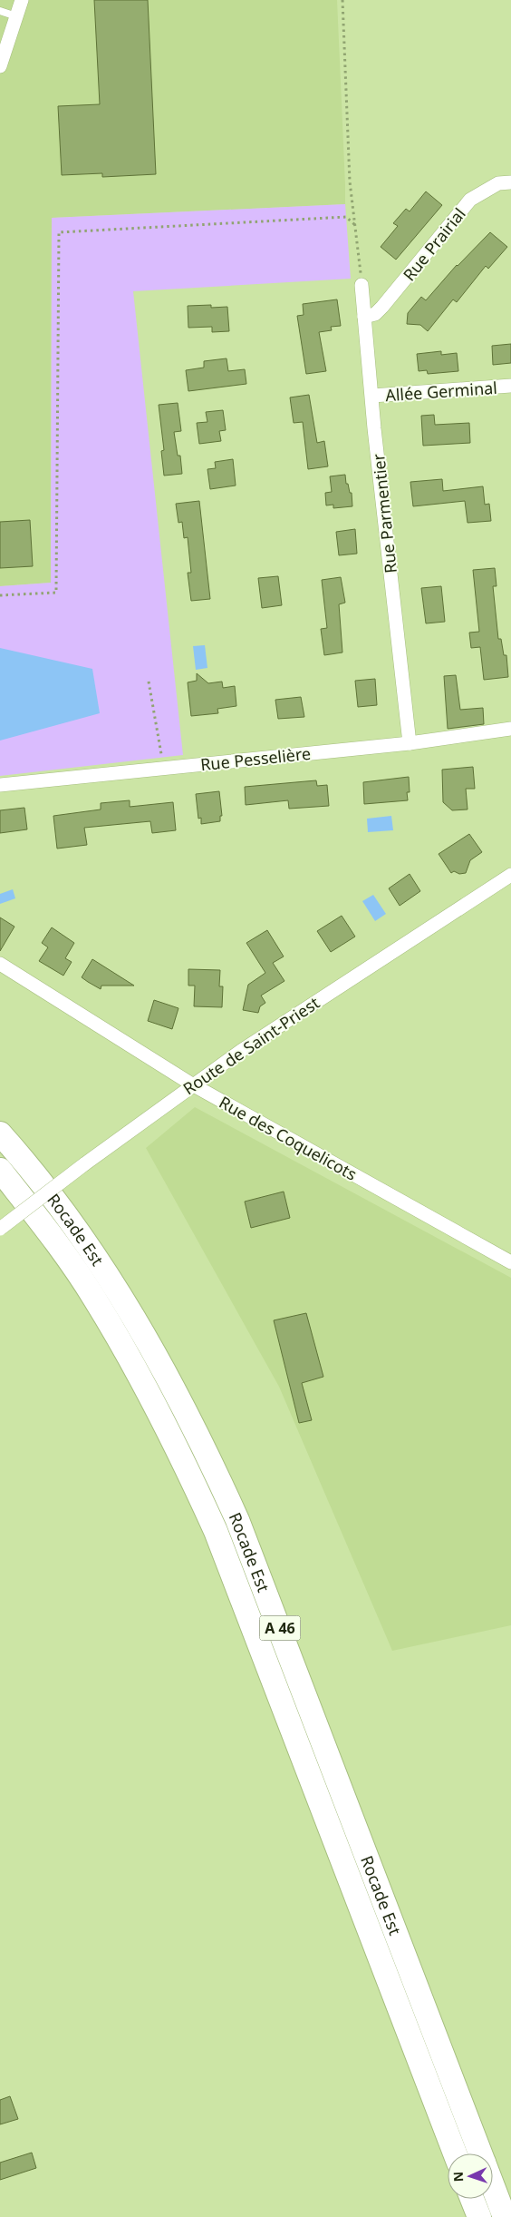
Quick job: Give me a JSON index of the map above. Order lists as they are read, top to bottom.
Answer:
{
  "streets": {
    "highway": ["Rocade Est", "A 46"],
    "street": [
      "Rue Prairial",
      "Allée Germinal",
      "Rue Parmentier",
      "Rue Pesselière",
      "Route de Saint-Priest",
      "Rue des Coquelicots"
    ]
  },
  "crossings": [
    ["Rue Prairial", "Rue Parmentier"],
    ["Allée Germinal", "Rue Parmentier"],
    ["Rue Parmentier", "Rue Pesselière"],
    ["Route de Saint-Priest", "Rue des Coquelicots"]
  ],
  "north": "left"
}
